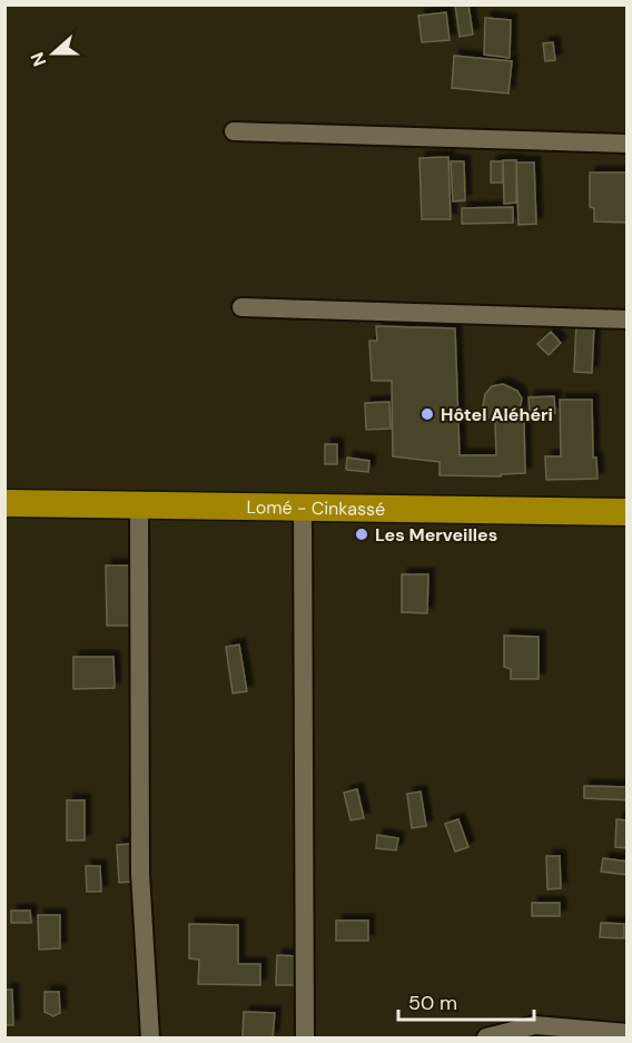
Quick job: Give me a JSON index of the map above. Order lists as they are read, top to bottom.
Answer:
{
  "streets": {
    "highway": ["Lomé - Cinkassé"]
  },
  "places": ["Hôtel Aléhéri", "Les Merveilles"],
  "scale_bar": "50 m",
  "north": "left"
}
